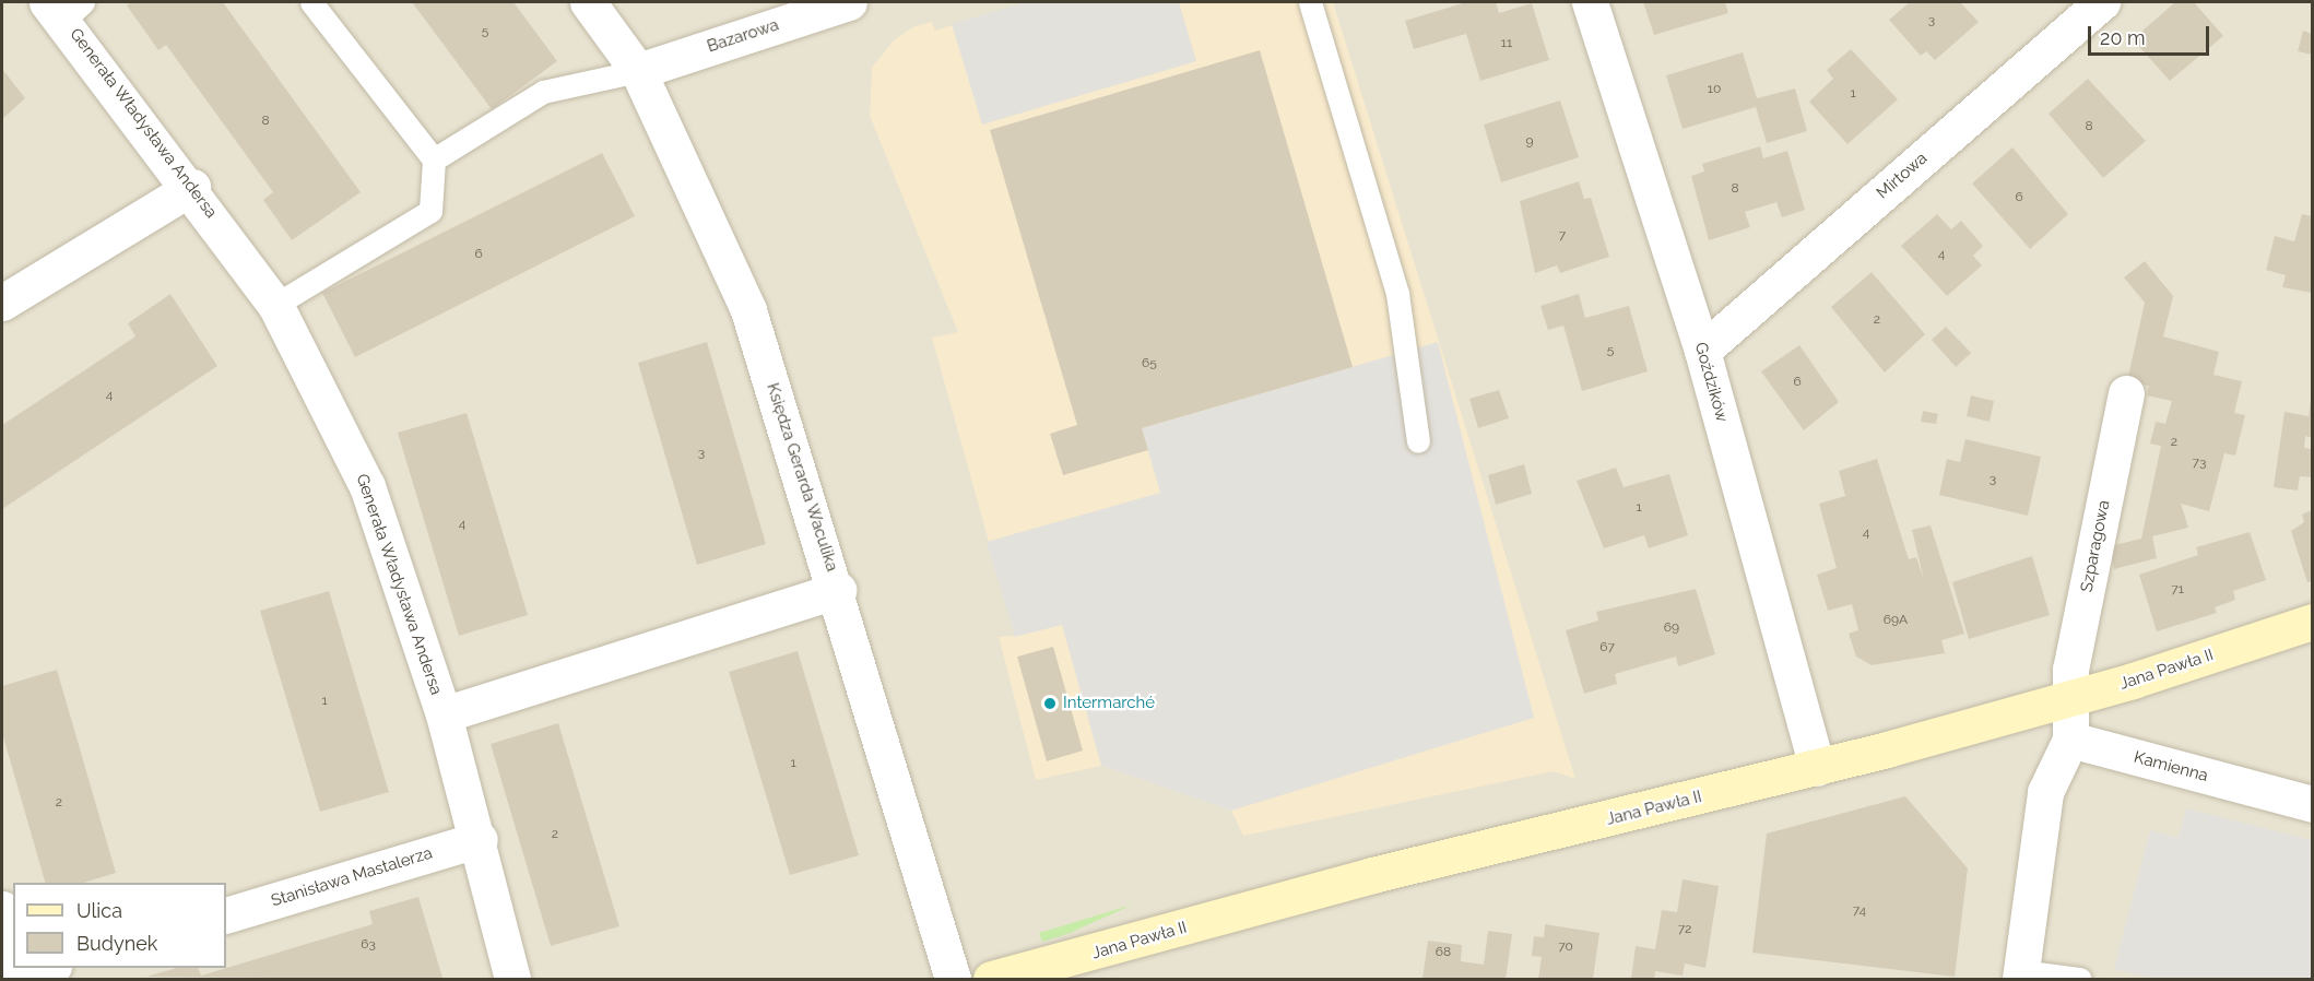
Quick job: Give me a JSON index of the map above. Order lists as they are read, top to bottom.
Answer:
{
  "streets": {
    "street": [
      "Bazarowa",
      "Generała Władysława Andersa",
      "Mirtowa",
      "Goździków",
      "Księdza Gerarda Waculika",
      "Szparagowa",
      "Jana Pawła II",
      "Kamienna",
      "Stanisława Mastalerza"
    ]
  },
  "crossings": [
    ["Bazarowa", "Księdza Gerarda Waculika"],
    ["Generała Władysława Andersa", "Stanisława Mastalerza"],
    ["Mirtowa", "Goździków"],
    ["Goździków", "Jana Pawła II"],
    ["Szparagowa", "Jana Pawła II"]
  ],
  "places": ["Intermarché"],
  "house_numbers": [
    "3",
    "5",
    "11",
    "10",
    "1",
    "8",
    "8",
    "9",
    "8",
    "6",
    "7",
    "6",
    "4",
    "2",
    "5",
    "65",
    "6",
    "4",
    "2",
    "3",
    "73",
    "3",
    "1",
    "4",
    "4",
    "71",
    "69A",
    "69",
    "67",
    "1",
    "1",
    "2",
    "2",
    "74",
    "72",
    "63",
    "70",
    "68"
  ],
  "legend": ["Ulica", "Budynek"],
  "scale_bar": "20 m"
}
